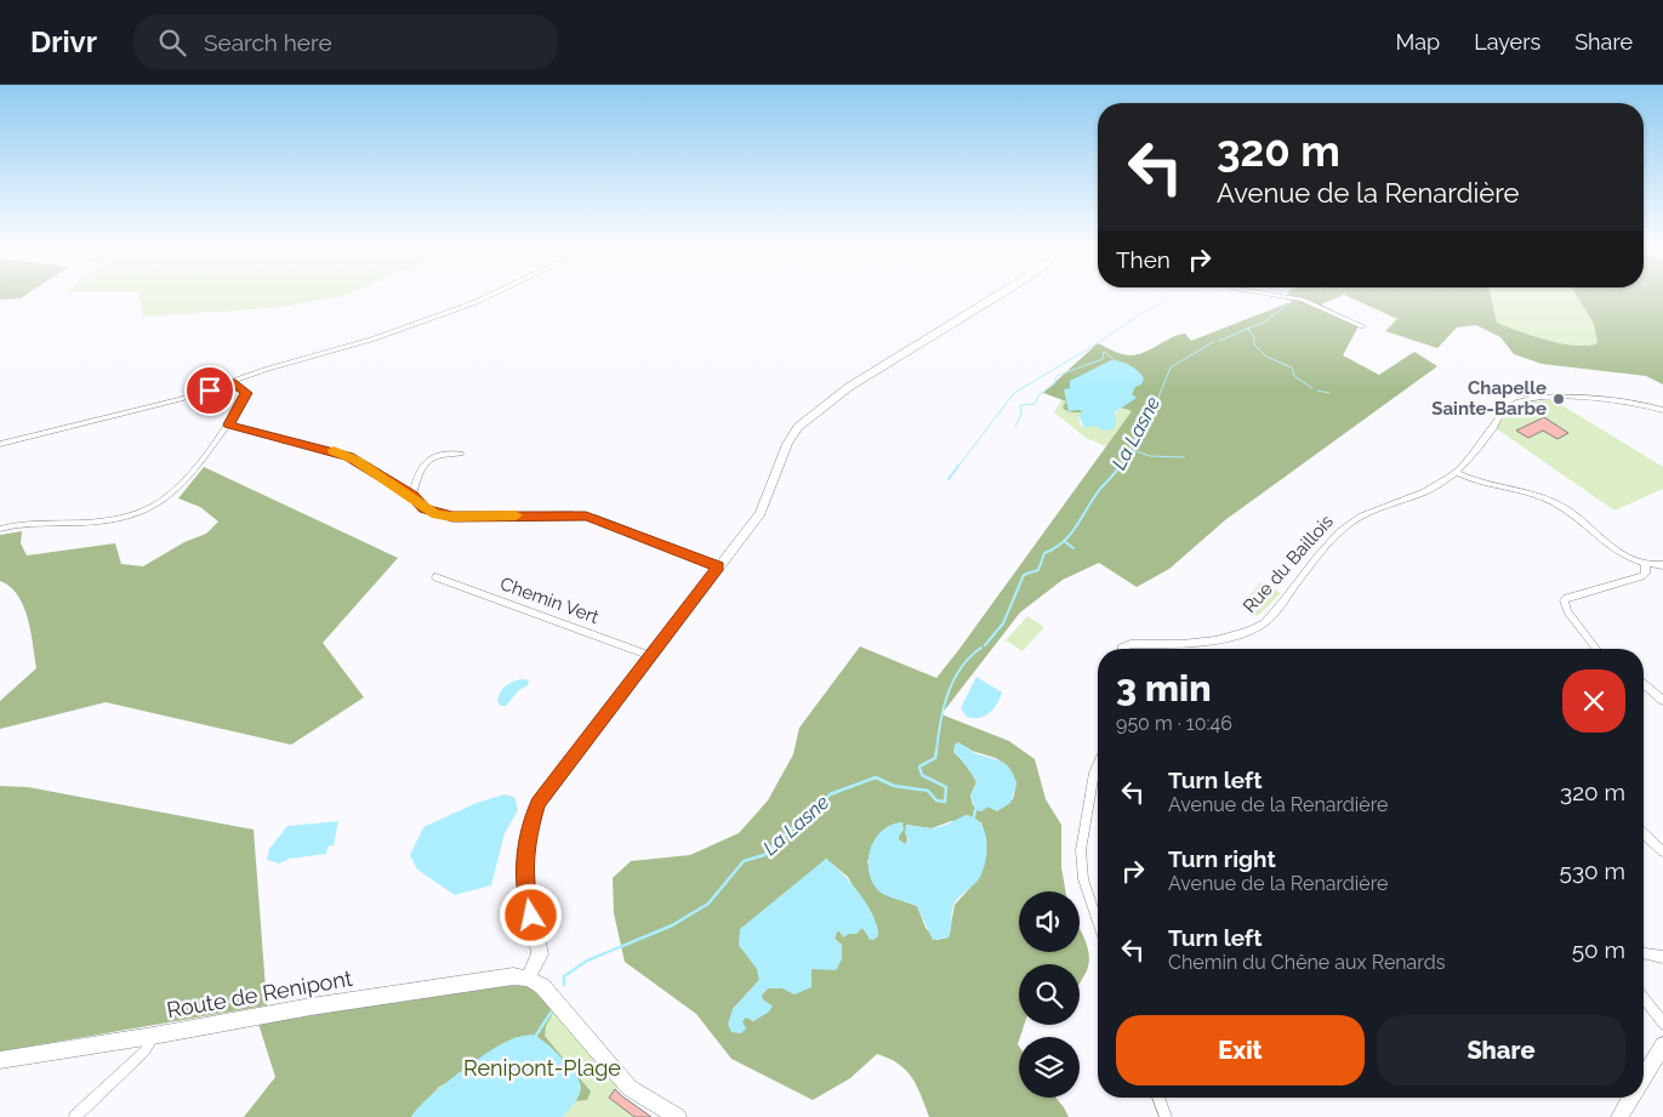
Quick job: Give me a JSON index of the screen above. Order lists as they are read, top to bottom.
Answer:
{
  "streets": {
    "street": ["Rue du Baillois", "Chemin Vert", "Route de Renipont"]
  },
  "water": ["La Lasne"],
  "parks": ["Renipont-Plage"],
  "places": ["Chapelle Sainte-Barbe"],
  "page": {
    "header": "Drivr",
    "search": "Search here",
    "nav": ["Map", "Layers", "Share"],
    "turn": ["320 m", "Avenue de la Renardière"],
    "then": "Then",
    "heading": ["3 min", "950 m · 10:46"],
    "list": [
      {
        "name": "Turn left",
        "note": "Avenue de la Renardière",
        "value": "320 m"
      },
      {
        "name": "Turn right",
        "note": "Avenue de la Renardière",
        "value": "530 m"
      },
      {
        "name": "Turn left",
        "note": "Chemin du Chêne aux Renards",
        "value": "50 m"
      }
    ],
    "buttons": ["Exit", "Share"]
  }
}
